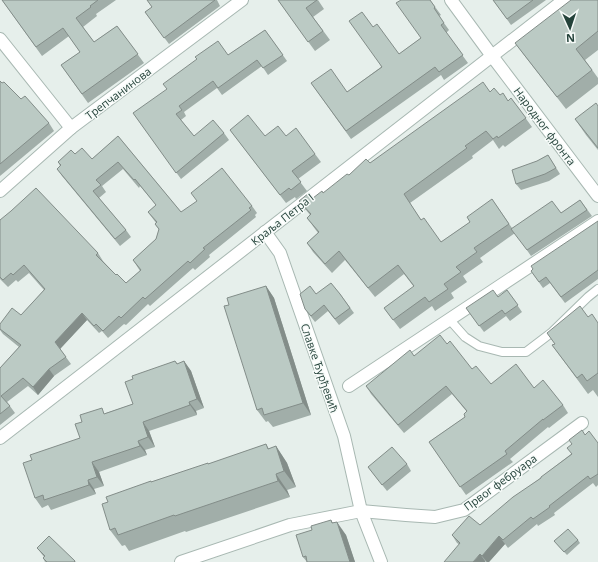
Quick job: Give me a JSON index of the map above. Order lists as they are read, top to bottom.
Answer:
{
  "streets": {
    "street": [
      "Трепчанинова",
      "Народног фронта",
      "Краља Петра I",
      "Славке Ђурђевић",
      "Првог фебруара"
    ]
  },
  "crossings": [
    ["Народног фронта", "Краља Петра I"],
    ["Краља Петра I", "Славке Ђурђевић"],
    ["Славке Ђурђевић", "Првог фебруара"]
  ],
  "north": "bottom"
}
